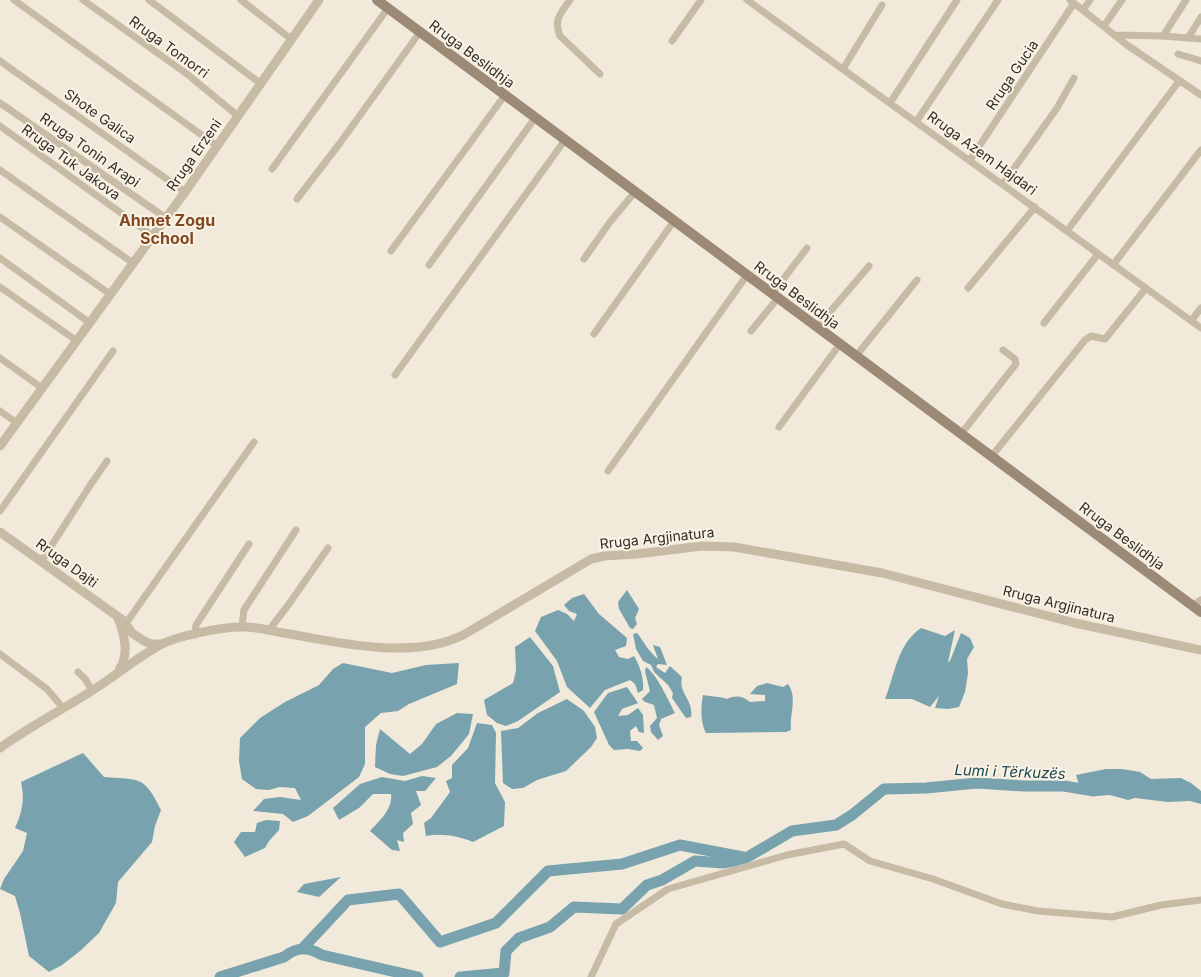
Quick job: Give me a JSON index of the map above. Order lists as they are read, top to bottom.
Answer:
{
  "streets": {
    "main road": ["Rruga Beslidhja"],
    "street": [
      "Rruga Tomorri",
      "Rruga Gucia",
      "Shote Galica",
      "Rruga Tonin Arapi",
      "Rruga Azem Hajdari",
      "Rruga Erzeni",
      "Rruga Tuk Jakova",
      "Rruga Argjinatura",
      "Rruga Dajti"
    ]
  },
  "crossings": [
    ["Rruga Tomorri", "Rruga Erzeni"],
    ["Rruga Gucia", "Rruga Azem Hajdari"],
    ["Shote Galica", "Rruga Erzeni"],
    ["Rruga Tonin Arapi", "Rruga Erzeni"],
    ["Rruga Erzeni", "Rruga Tuk Jakova"]
  ],
  "districts": ["Ahmet Zogu School"],
  "water": ["Lumi i Tërkuzës"]
}
